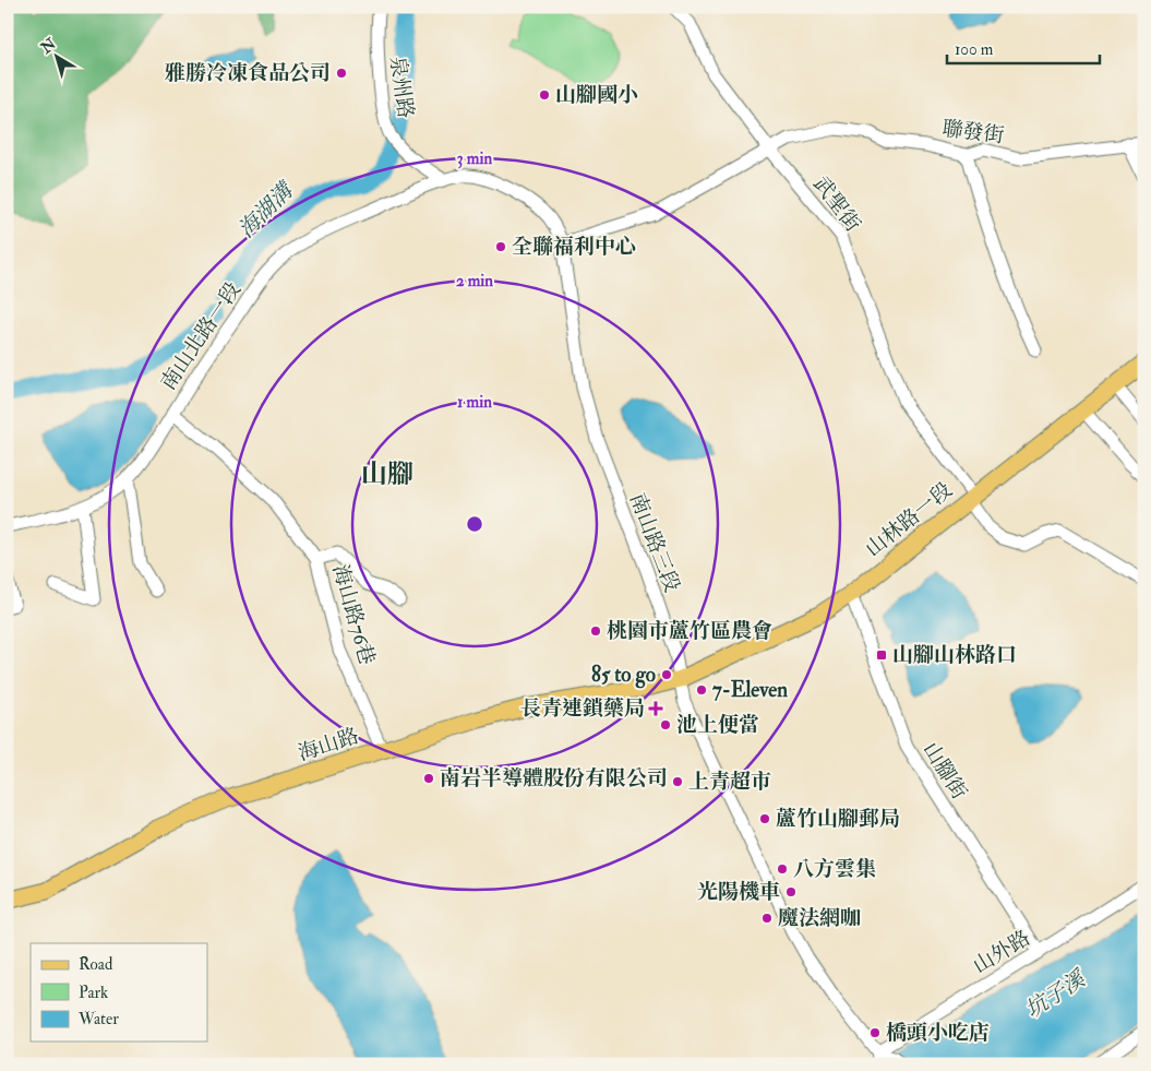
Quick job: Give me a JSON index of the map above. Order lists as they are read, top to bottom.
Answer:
{
  "streets": {
    "main road": ["山林路一段", "海山路"],
    "street": [
      "泉州路",
      "聯發街",
      "武聖街",
      "南山北路一段",
      "南山路三段",
      "海山路76巷",
      "山腳街",
      "山外路"
    ]
  },
  "crossings": [
    ["泉州路", "南山北路一段"],
    ["泉州路", "南山路三段"],
    ["聯發街", "武聖街"],
    ["聯發街", "南山路三段"],
    ["武聖街", "山林路一段"],
    ["南山北路一段", "南山路三段"],
    ["南山北路一段", "海山路76巷"],
    ["山林路一段", "南山路三段"],
    ["山林路一段", "海山路"],
    ["山林路一段", "山腳街"],
    ["南山路三段", "海山路"],
    ["南山路三段", "山外路"],
    ["海山路76巷", "海山路"],
    ["山腳街", "山外路"]
  ],
  "districts": ["山腳"],
  "water": ["海湖溝", "坑子溪"],
  "places": {
    "other": [
      "雅勝冷凍食品公司",
      "山腳國小",
      "全聯福利中心",
      "桃園市蘆竹區農會",
      "85 to go",
      "7-Eleven",
      "池上便當",
      "南岩半導體股份有限公司",
      "上青超市",
      "蘆竹山腳郵局",
      "八方雲集",
      "光陽機車",
      "魔法網咖",
      "橋頭小吃店"
    ],
    "transit": ["山腳山林路口"],
    "health": ["長青連鎖藥局"]
  },
  "legend": ["Road", "Park", "Water"],
  "scale_bar": "100 m",
  "north": "top left",
  "rings": ["3 min", "2 min", "1 min"]
}
